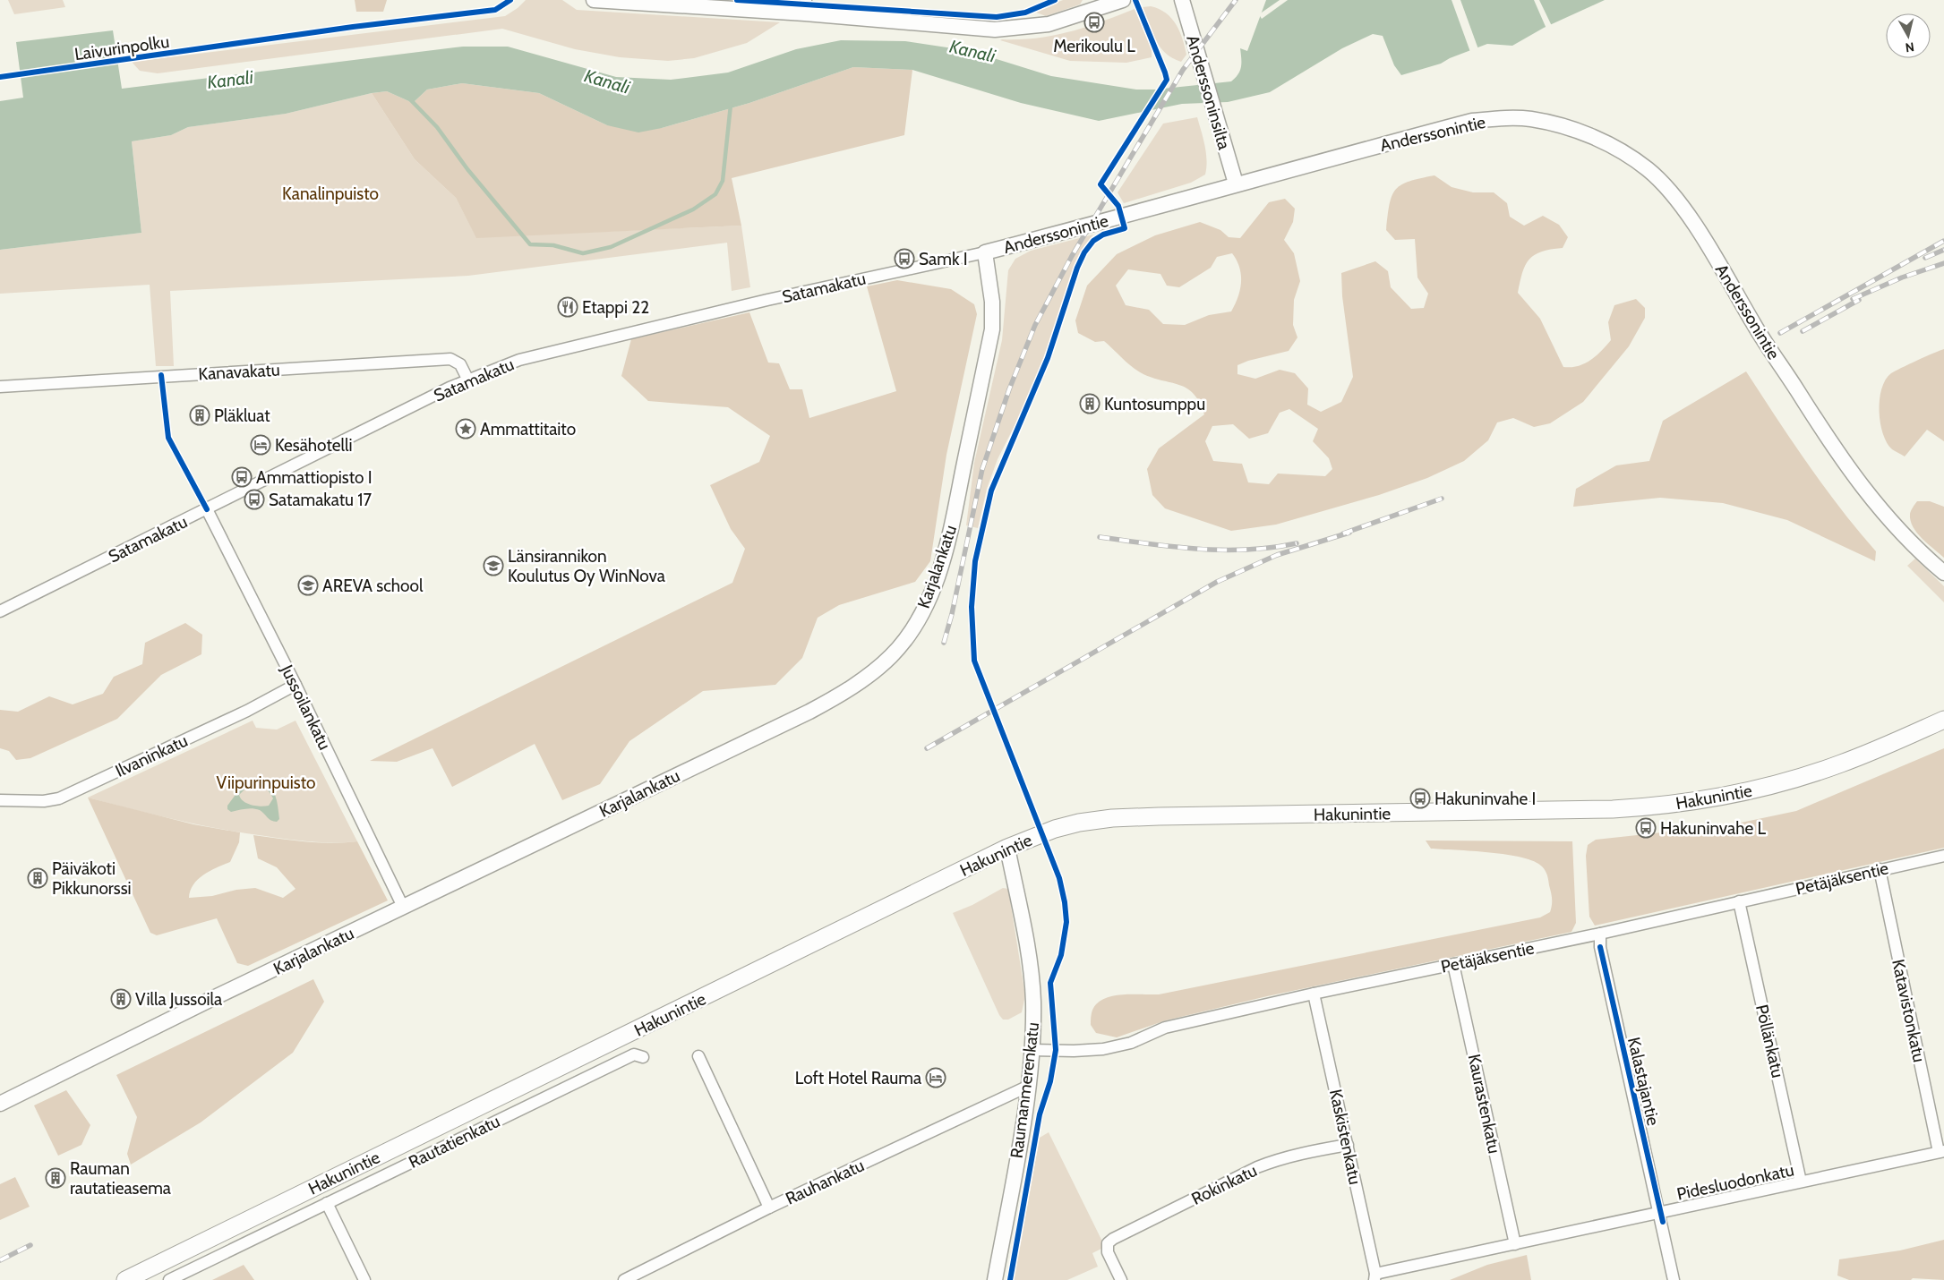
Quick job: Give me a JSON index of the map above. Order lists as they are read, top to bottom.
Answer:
{
  "streets": {
    "highway": ["Hakunintie"],
    "main road": [
      "Anderssoninsilta",
      "Anderssonintie",
      "Karjalankatu",
      "Raumanmerenkatu"
    ],
    "street": [
      "Satamakatu",
      "Kanavakatu",
      "Jussoilankatu",
      "Ilvaninkatu",
      "Petäjäksentie",
      "Katavistonkatu",
      "Pöllänkatu",
      "Kalastajantie",
      "Kaurastenkatu",
      "Kaskistenkatu",
      "Rautatienkatu",
      "Rauhankatu",
      "Pidesluodonkatu",
      "Rokinkatu"
    ],
    "cycle path": ["Laivurinpolku"]
  },
  "crossings": [
    ["Anderssoninsilta", "Anderssonintie"],
    ["Anderssonintie", "Satamakatu"],
    ["Anderssonintie", "Karjalankatu"],
    ["Satamakatu", "Kanavakatu"],
    ["Satamakatu", "Karjalankatu"],
    ["Satamakatu", "Jussoilankatu"],
    ["Karjalankatu", "Jussoilankatu"],
    ["Jussoilankatu", "Ilvaninkatu"],
    ["Hakunintie", "Raumanmerenkatu"],
    ["Petäjäksentie", "Katavistonkatu"],
    ["Petäjäksentie", "Pöllänkatu"],
    ["Petäjäksentie", "Kalastajantie"],
    ["Petäjäksentie", "Raumanmerenkatu"],
    ["Petäjäksentie", "Kaurastenkatu"],
    ["Petäjäksentie", "Kaskistenkatu"],
    ["Katavistonkatu", "Pidesluodonkatu"],
    ["Pöllänkatu", "Pidesluodonkatu"],
    ["Kalastajantie", "Pidesluodonkatu"],
    ["Raumanmerenkatu", "Rauhankatu"],
    ["Kaurastenkatu", "Pidesluodonkatu"],
    ["Kaskistenkatu", "Pidesluodonkatu"],
    ["Kaskistenkatu", "Rokinkatu"]
  ],
  "water": ["Kanali"],
  "parks": ["Kanalinpuisto", "Viipurinpuisto"],
  "places": {
    "bus stop": [
      "Merikoulu L",
      "Samk I",
      "Ammattiopisto I",
      "Satamakatu 17",
      "Hakuninvahe I",
      "Hakuninvahe L"
    ],
    "restaurant": ["Etappi 22"],
    "building": [
      "Kuntosumppu",
      "Pläkluat",
      "Päiväkoti Pikkunorssi",
      "Villa Jussoila",
      "Rauman rautatieasema"
    ],
    "place": ["Ammattitaito"],
    "hotel": ["Kesähotelli", "Loft Hotel Rauma"],
    "school or university": ["Länsirannikon Koulutus Oy WinNova", "AREVA school"]
  },
  "north": "bottom"
}
